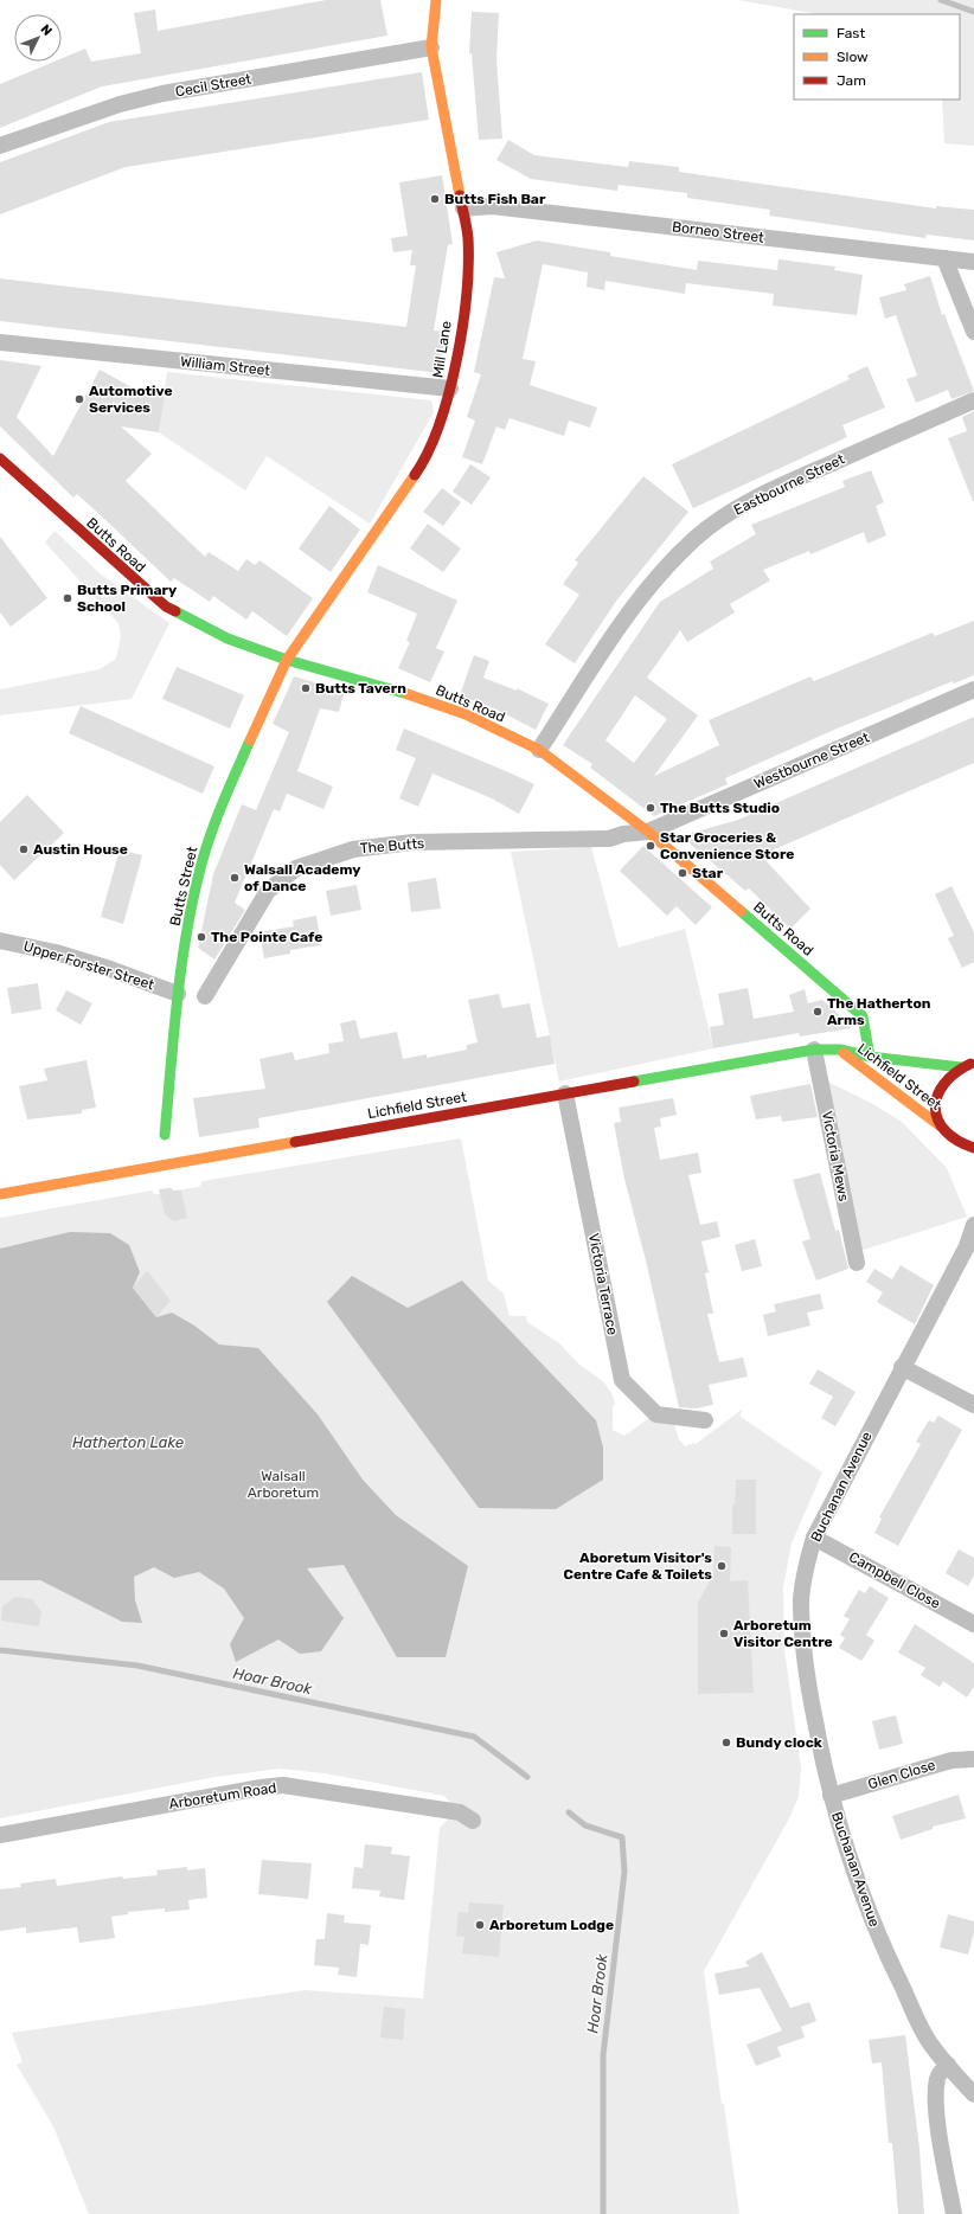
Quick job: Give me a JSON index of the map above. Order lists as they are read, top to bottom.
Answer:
{
  "streets": {
    "main road": [
      "Mill Lane",
      "Butts Road",
      "Butts Street",
      "Lichfield Street"
    ],
    "street": [
      "Cecil Street",
      "Borneo Street",
      "William Street",
      "Eastbourne Street",
      "Westbourne Street",
      "The Butts",
      "Upper Forster Street",
      "Victoria Mews",
      "Victoria Terrace",
      "Buchanan Avenue",
      "Campbell Close",
      "Glen Close",
      "Arboretum Road"
    ]
  },
  "crossings": [
    ["Cecil Street", "Mill Lane"],
    ["Borneo Street", "Mill Lane"],
    ["Mill Lane", "William Street"],
    ["Mill Lane", "Butts Road"],
    ["Mill Lane", "Butts Street"],
    ["Eastbourne Street", "Butts Road"],
    ["Butts Road", "Westbourne Street"],
    ["Butts Road", "The Butts"],
    ["Butts Road", "Butts Street"],
    ["Butts Road", "Lichfield Street"],
    ["Westbourne Street", "The Butts"],
    ["Butts Street", "Upper Forster Street"],
    ["Lichfield Street", "Victoria Mews"],
    ["Lichfield Street", "Victoria Terrace"],
    ["Buchanan Avenue", "Campbell Close"],
    ["Buchanan Avenue", "Glen Close"]
  ],
  "water": ["Hatherton Lake", "Hoar Brook"],
  "parks": ["Walsall Arboretum"],
  "places": [
    "Butts Fish Bar",
    "Automotive Services",
    "Butts Primary School",
    "Butts Tavern",
    "The Butts Studio",
    "Star Groceries & Convenience Store",
    "Austin House",
    "Star",
    "Walsall Academy of Dance",
    "The Pointe Cafe",
    "The Hatherton Arms",
    "Aboretum Visitor's Centre Cafe & Toilets",
    "Arboretum Visitor Centre",
    "Bundy clock",
    "Arboretum Lodge"
  ],
  "legend": ["Fast", "Slow", "Jam"],
  "north": "top right"
}
